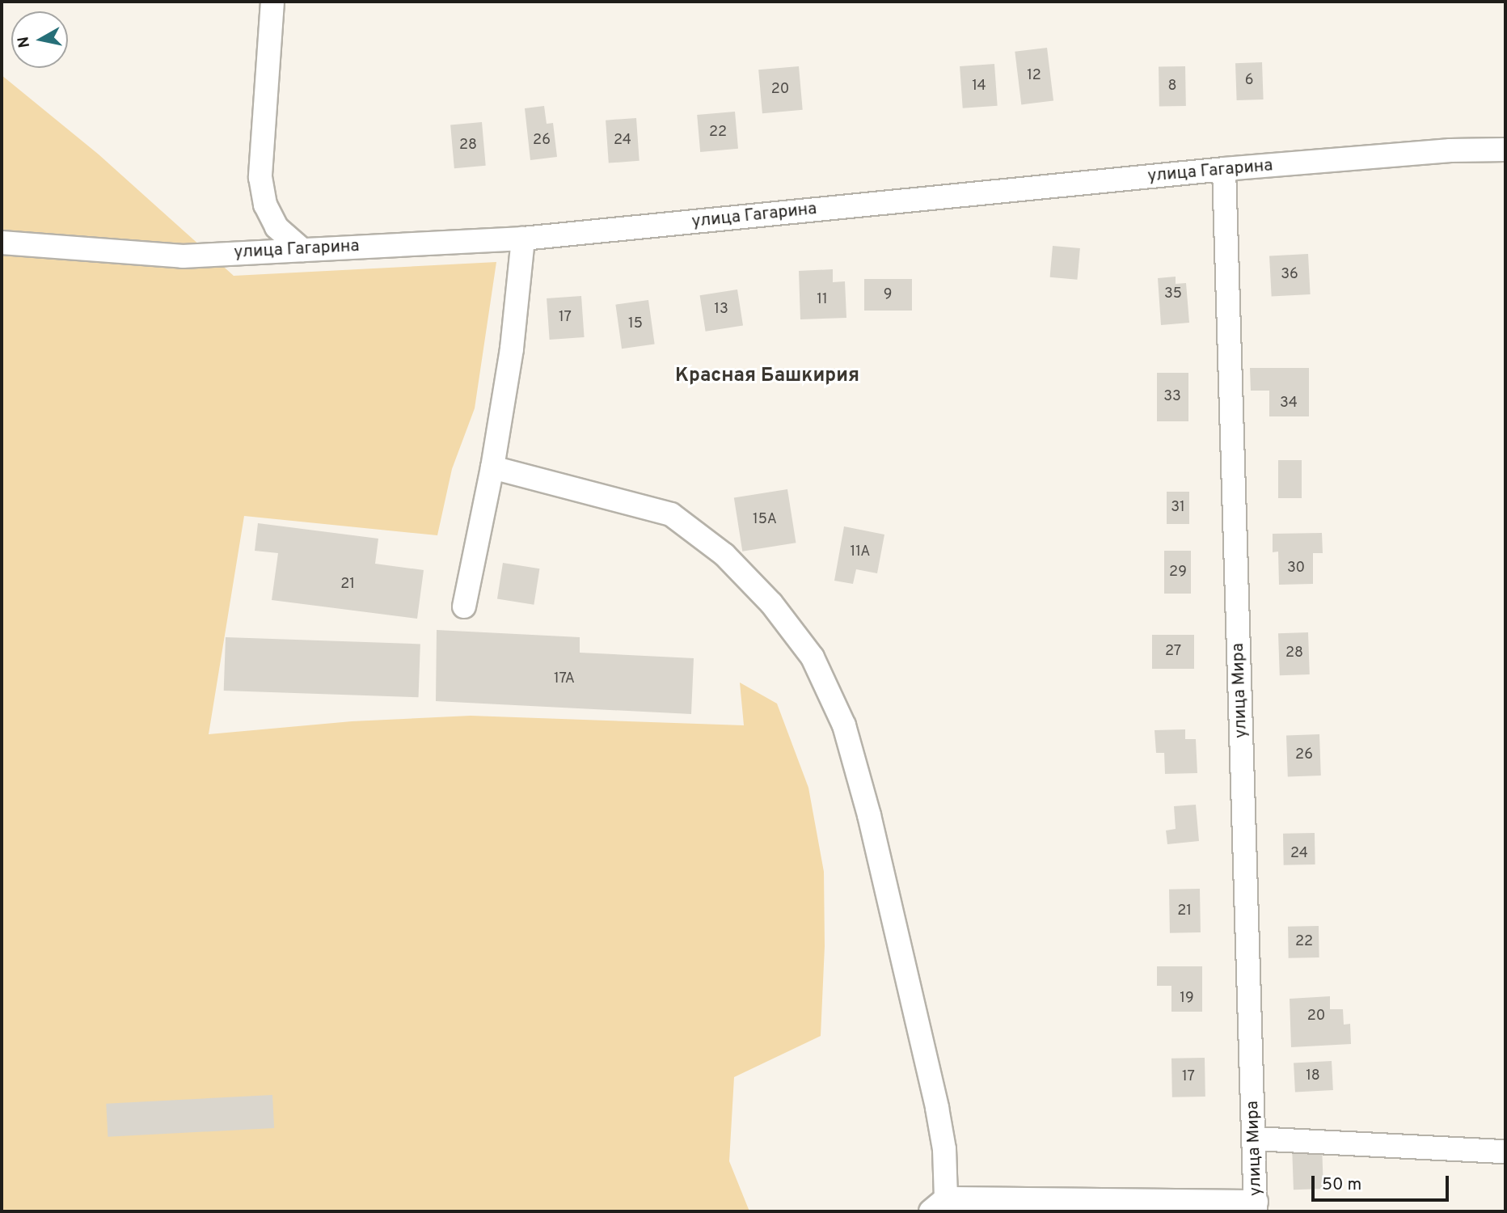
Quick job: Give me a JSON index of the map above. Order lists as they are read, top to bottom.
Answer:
{
  "streets": {
    "street": ["улица Гагарина", "улица Мира"]
  },
  "crossings": [
    ["улица Гагарина", "улица Мира"]
  ],
  "districts": ["Красная Башкирия"],
  "house_numbers": [
    "12",
    "6",
    "14",
    "8",
    "20",
    "22",
    "26",
    "24",
    "28",
    "36",
    "35",
    "9",
    "11",
    "13",
    "17",
    "15",
    "33",
    "34",
    "31",
    "15А",
    "11А",
    "30",
    "29",
    "21",
    "27",
    "28",
    "17А",
    "26",
    "24",
    "21",
    "22",
    "19",
    "20",
    "18",
    "17"
  ],
  "scale_bar": "50 m",
  "north": "left"
}
